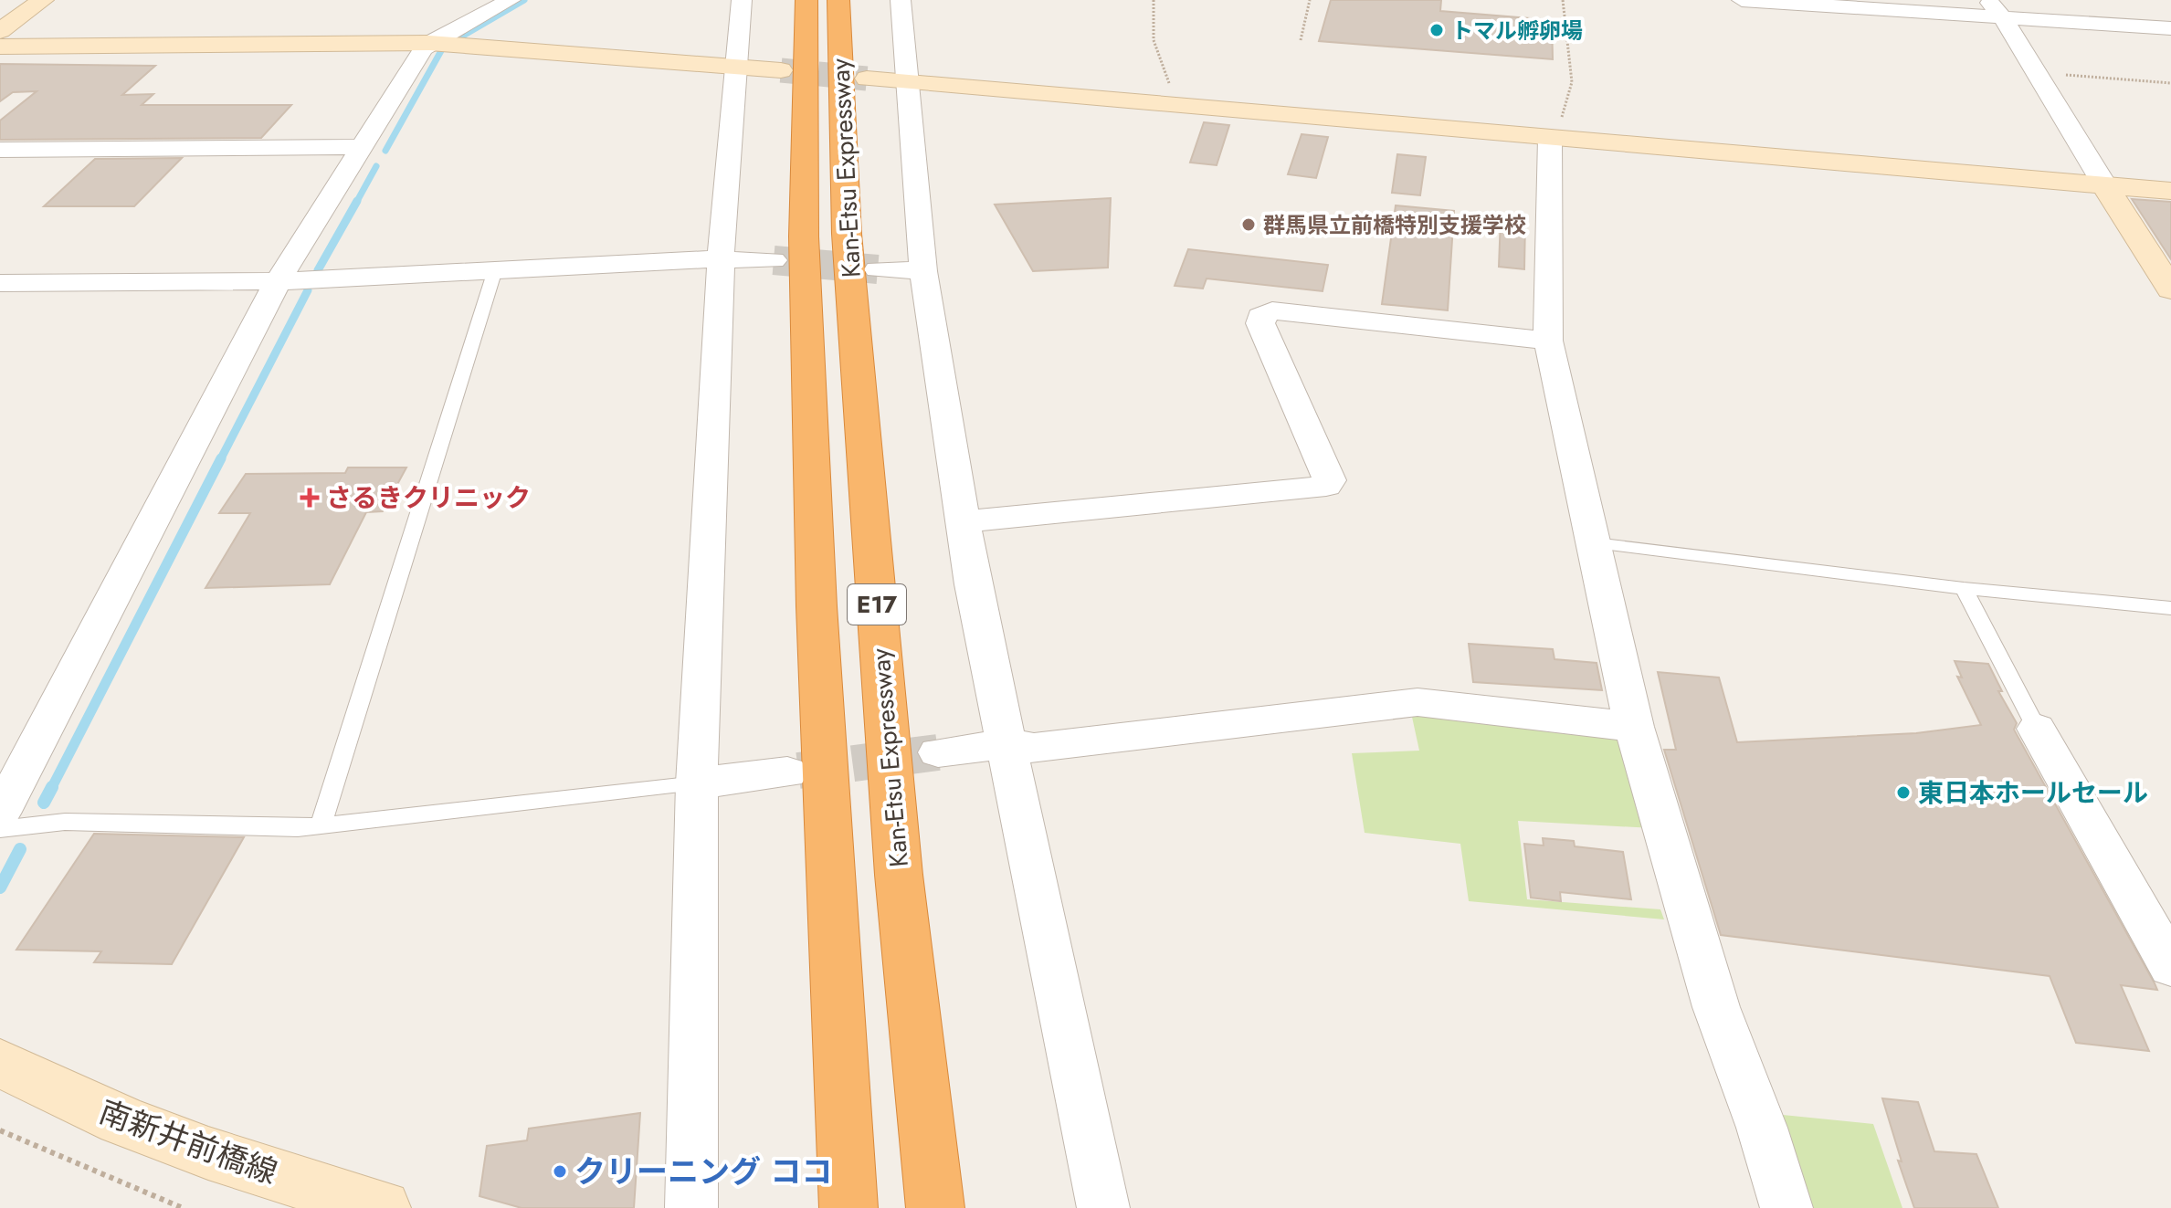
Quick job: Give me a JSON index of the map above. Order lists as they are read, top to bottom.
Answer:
{
  "streets": {
    "highway": ["Kan-Etsu Expressway", "E17"],
    "street": ["南新井前橋線"]
  },
  "places": {
    "other": [
      "トマル孵卵場",
      "群馬県立前橋特別支援学校",
      "東日本ホールセール",
      "クリーニング ココ"
    ],
    "health": ["さるきクリニック"]
  }
}
